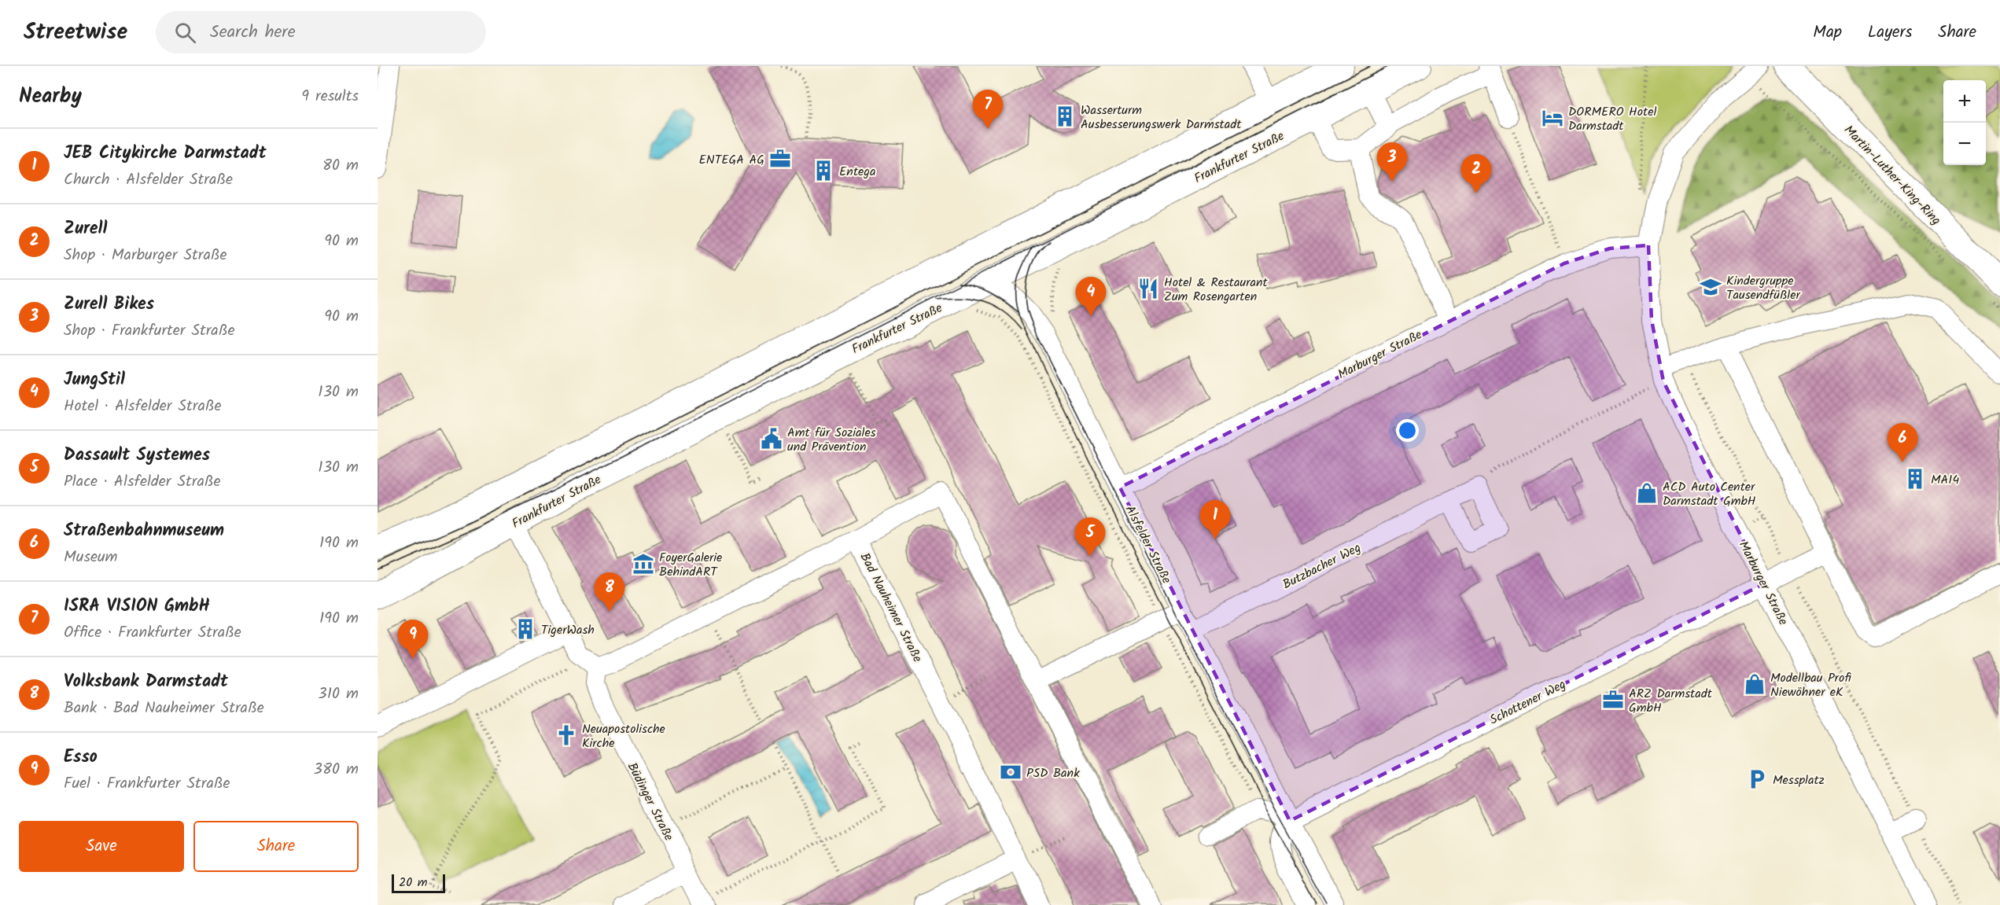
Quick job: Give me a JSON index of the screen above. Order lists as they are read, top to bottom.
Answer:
{
  "streets": {
    "main road": ["Frankfurter Straße", "Martin-Luther-King-Ring"],
    "street": [
      "Marburger Straße",
      "Alsfelder Straße",
      "Butzbacher Weg",
      "Bad Nauheimer Straße",
      "Schottener Weg",
      "Büdinger Straße"
    ]
  },
  "crossings": [
    ["Frankfurter Straße", "Alsfelder Straße"],
    ["Marburger Straße", "Alsfelder Straße"],
    ["Marburger Straße", "Schottener Weg"],
    ["Alsfelder Straße", "Butzbacher Weg"],
    ["Alsfelder Straße", "Schottener Weg"],
    ["Bad Nauheimer Straße", "Büdinger Straße"]
  ],
  "places": {
    "building": [
      "Wasserturm Ausbesserungswerk Darmstadt",
      "Entega",
      "MA14",
      "TigerWash"
    ],
    "hotel": ["DORMERO Hotel Darmstadt"],
    "office": ["ENTEGA AG", "ARZ Darmstadt GmbH"],
    "school or university": ["Kindergruppe Tausendfüßler"],
    "restaurant": ["Hotel & Restaurant Zum Rosengarten"],
    "public building": ["Amt für Soziales und Prävention"],
    "shop": ["ACD Auto Center Darmstadt GmbH", "Modellbau Profi Niewöhner eK"],
    "museum": ["FoyerGalerie BehindART"],
    "church": ["Neuapostolische Kirche"],
    "bank": ["PSD Bank"],
    "parking": ["Messplatz"]
  },
  "scale_bar": "20 m",
  "page": {
    "header": "Streetwise",
    "search": "Search here",
    "nav": ["Map", "Layers", "Share"],
    "heading": ["Nearby", "9 results"],
    "map_buttons": ["+", "−"],
    "pins": [
      "7",
      "3",
      "2",
      "4",
      "6",
      "1",
      "5",
      "8",
      "9"
    ],
    "list": [
      {
        "mark": "1",
        "name": "JEB Citykirche Darmstadt",
        "note": "Church · Alsfelder Straße",
        "value": "80 m"
      },
      {
        "mark": "2",
        "name": "Zurell",
        "note": "Shop · Marburger Straße",
        "value": "90 m"
      },
      {
        "mark": "3",
        "name": "Zurell Bikes",
        "note": "Shop · Frankfurter Straße",
        "value": "90 m"
      },
      {
        "mark": "4",
        "name": "JungStil",
        "note": "Hotel · Alsfelder Straße",
        "value": "130 m"
      },
      {
        "mark": "5",
        "name": "Dassault Systemes",
        "note": "Place · Alsfelder Straße",
        "value": "130 m"
      },
      {
        "mark": "6",
        "name": "Straßenbahnmuseum",
        "note": "Museum",
        "value": "190 m"
      },
      {
        "mark": "7",
        "name": "ISRA VISION GmbH",
        "note": "Office · Frankfurter Straße",
        "value": "190 m"
      },
      {
        "mark": "8",
        "name": "Volksbank Darmstadt",
        "note": "Bank · Bad Nauheimer Straße",
        "value": "310 m"
      },
      {
        "mark": "9",
        "name": "Esso",
        "note": "Fuel · Frankfurter Straße",
        "value": "380 m"
      }
    ],
    "buttons": ["Save", "Share"],
    "scale": "20 m"
  }
}
